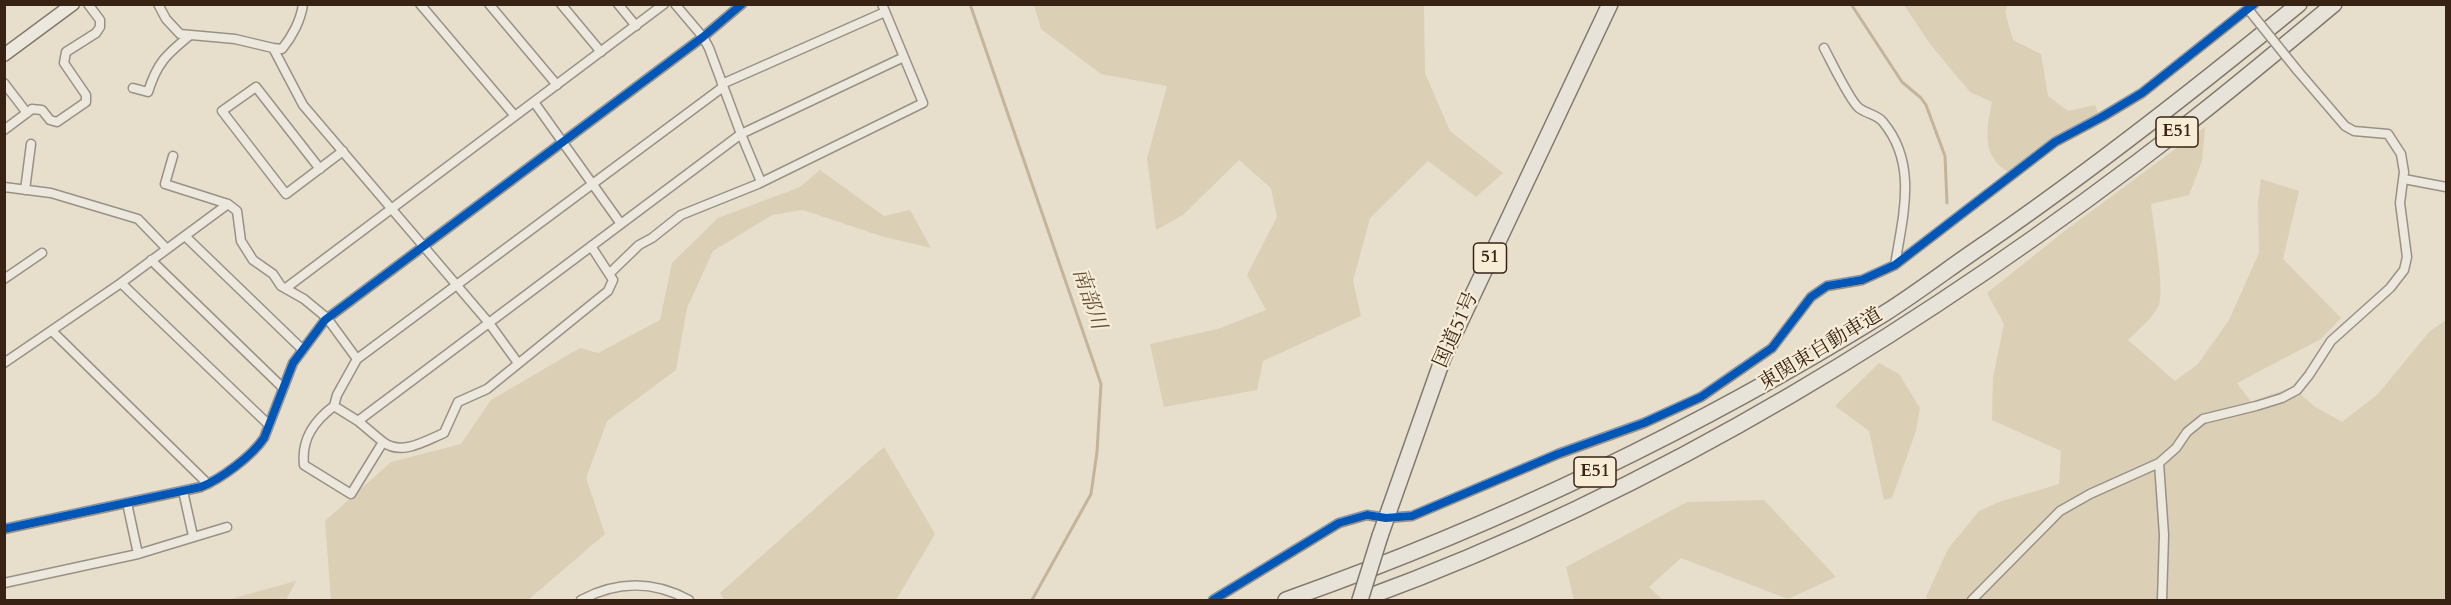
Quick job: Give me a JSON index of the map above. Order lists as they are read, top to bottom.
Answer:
{
  "streets": {
    "highway": [
      "E51",
      "51",
      "国道51号",
      "東関東自動車道"
    ]
  },
  "crossings": [
    ["国道51号", "東関東自動車道"]
  ],
  "water": ["南部川"]
}
